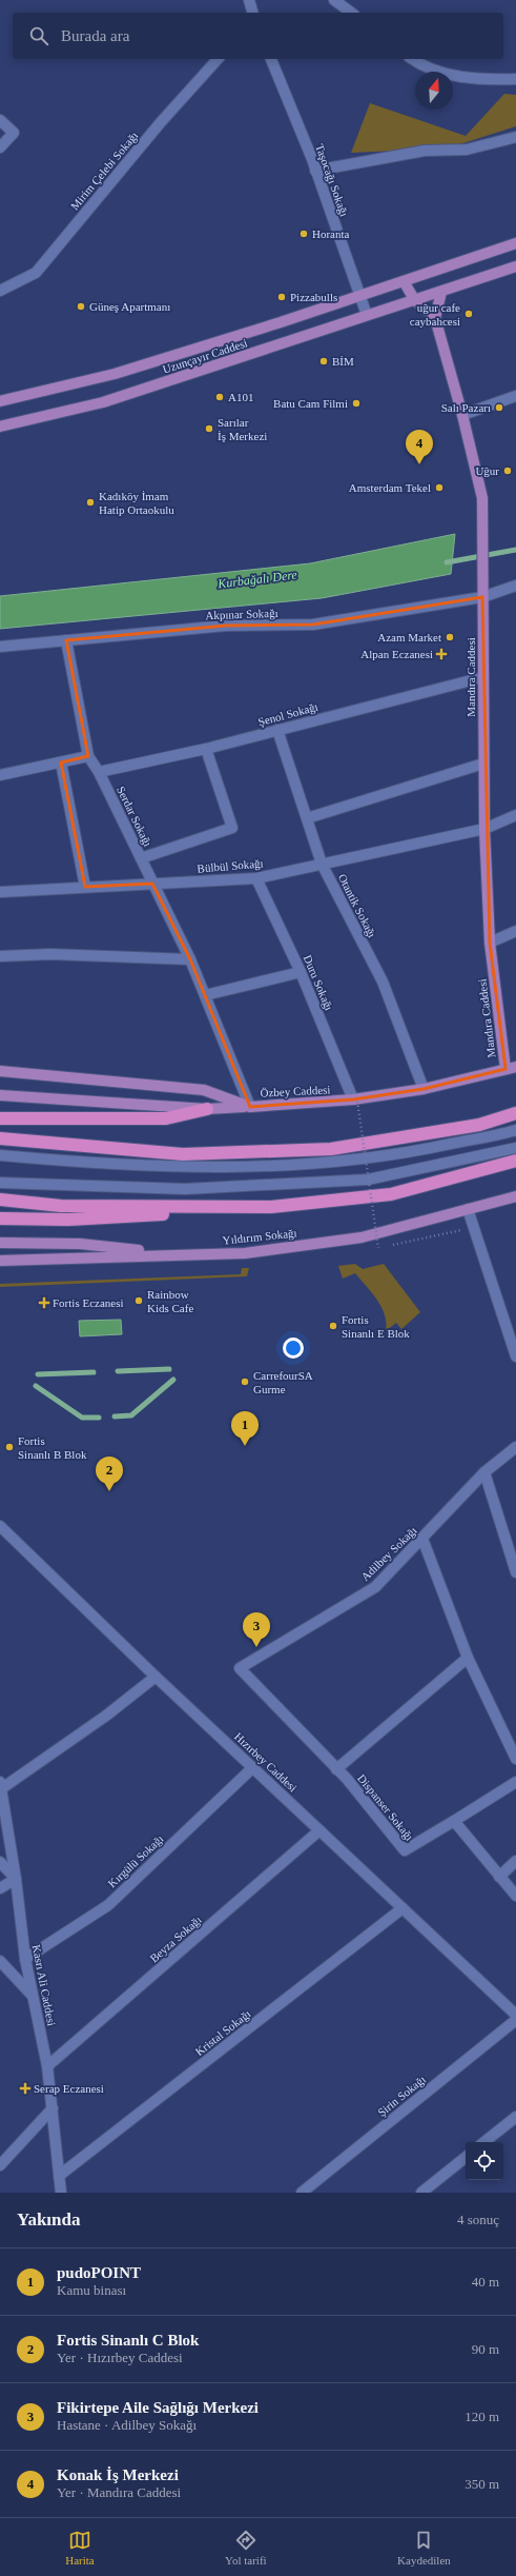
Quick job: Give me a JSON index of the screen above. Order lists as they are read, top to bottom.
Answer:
{
  "streets": {
    "main road": [
      "Uzunçayır Caddesi",
      "Mandıra Caddesi",
      "Özbey Caddesi",
      "Yıldırım Sokağı"
    ],
    "street": [
      "Mirim Çelebi Sokağı",
      "Taşocağı Sokağı",
      "Akpınar Sokağı",
      "Şenol Sokağı",
      "Serdar Sokağı",
      "Bülbül Sokağı",
      "Otantik Sokağı",
      "Duru Sokağı",
      "Adilbey Sokağı",
      "Hızırbey Caddesi",
      "Dispanser Sokağı",
      "Kırgülü Sokağı",
      "Beyza Sokağı",
      "Kasrı Ali Caddesi",
      "Kristal Sokağı",
      "Şirin Sokağı"
    ]
  },
  "crossings": [
    ["Taşocağı Sokağı", "Uzunçayır Caddesi"],
    ["Akpınar Sokağı", "Mandıra Caddesi"],
    ["Akpınar Sokağı", "Serdar Sokağı"],
    ["Mandıra Caddesi", "Şenol Sokağı"],
    ["Mandıra Caddesi", "Bülbül Sokağı"],
    ["Mandıra Caddesi", "Özbey Caddesi"],
    ["Şenol Sokağı", "Serdar Sokağı"],
    ["Şenol Sokağı", "Otantik Sokağı"],
    ["Serdar Sokağı", "Bülbül Sokağı"],
    ["Serdar Sokağı", "Özbey Caddesi"],
    ["Bülbül Sokağı", "Otantik Sokağı"],
    ["Bülbül Sokağı", "Duru Sokağı"],
    ["Otantik Sokağı", "Özbey Caddesi"],
    ["Duru Sokağı", "Özbey Caddesi"],
    ["Adilbey Sokağı", "Dispanser Sokağı"],
    ["Hızırbey Caddesi", "Kırgülü Sokağı"],
    ["Hızırbey Caddesi", "Beyza Sokağı"],
    ["Hızırbey Caddesi", "Kristal Sokağı"],
    ["Kırgülü Sokağı", "Kasrı Ali Caddesi"],
    ["Beyza Sokağı", "Kasrı Ali Caddesi"],
    ["Kasrı Ali Caddesi", "Kristal Sokağı"]
  ],
  "water": ["Kurbağalı Dere"],
  "places": {
    "other": [
      "Horanta",
      "Pizzabulls",
      "Güneş Apartmanı",
      "uğur cafe caybahcesi",
      "BİM",
      "A101",
      "Batu Cam Filmi",
      "Salı Pazarı",
      "Sarılar İş Merkezi",
      "Uğur",
      "Amsterdam Tekel",
      "Kadıköy İmam Hatip Ortaokulu",
      "Azam Market",
      "Rainbow Kids Cafe",
      "Fortis Sinanlı E Blok",
      "CarrefourSA Gurme",
      "Fortis Sinanlı B Blok"
    ],
    "health": ["Alpan Eczanesi", "Fortis Eczanesi", "Serap Eczanesi"]
  },
  "north": "top",
  "page": {
    "search": "Burada ara",
    "pins": [
      "4",
      "1",
      "2",
      "3"
    ],
    "heading": ["Yakında", "4 sonuç"],
    "list": [
      {
        "mark": "1",
        "name": "pudoPOINT",
        "note": "Kamu binası",
        "value": "40 m"
      },
      {
        "mark": "2",
        "name": "Fortis Sinanlı C Blok",
        "note": "Yer · Hızırbey Caddesi",
        "value": "90 m"
      },
      {
        "mark": "3",
        "name": "Fikirtepe Aile Sağlığı Merkezi",
        "note": "Hastane · Adilbey Sokağı",
        "value": "120 m"
      },
      {
        "mark": "4",
        "name": "Konak İş Merkezi",
        "note": "Yer · Mandıra Caddesi",
        "value": "350 m"
      }
    ],
    "nav": ["Harita", "Yol tarifi", "Kaydedilen"]
  }
}
